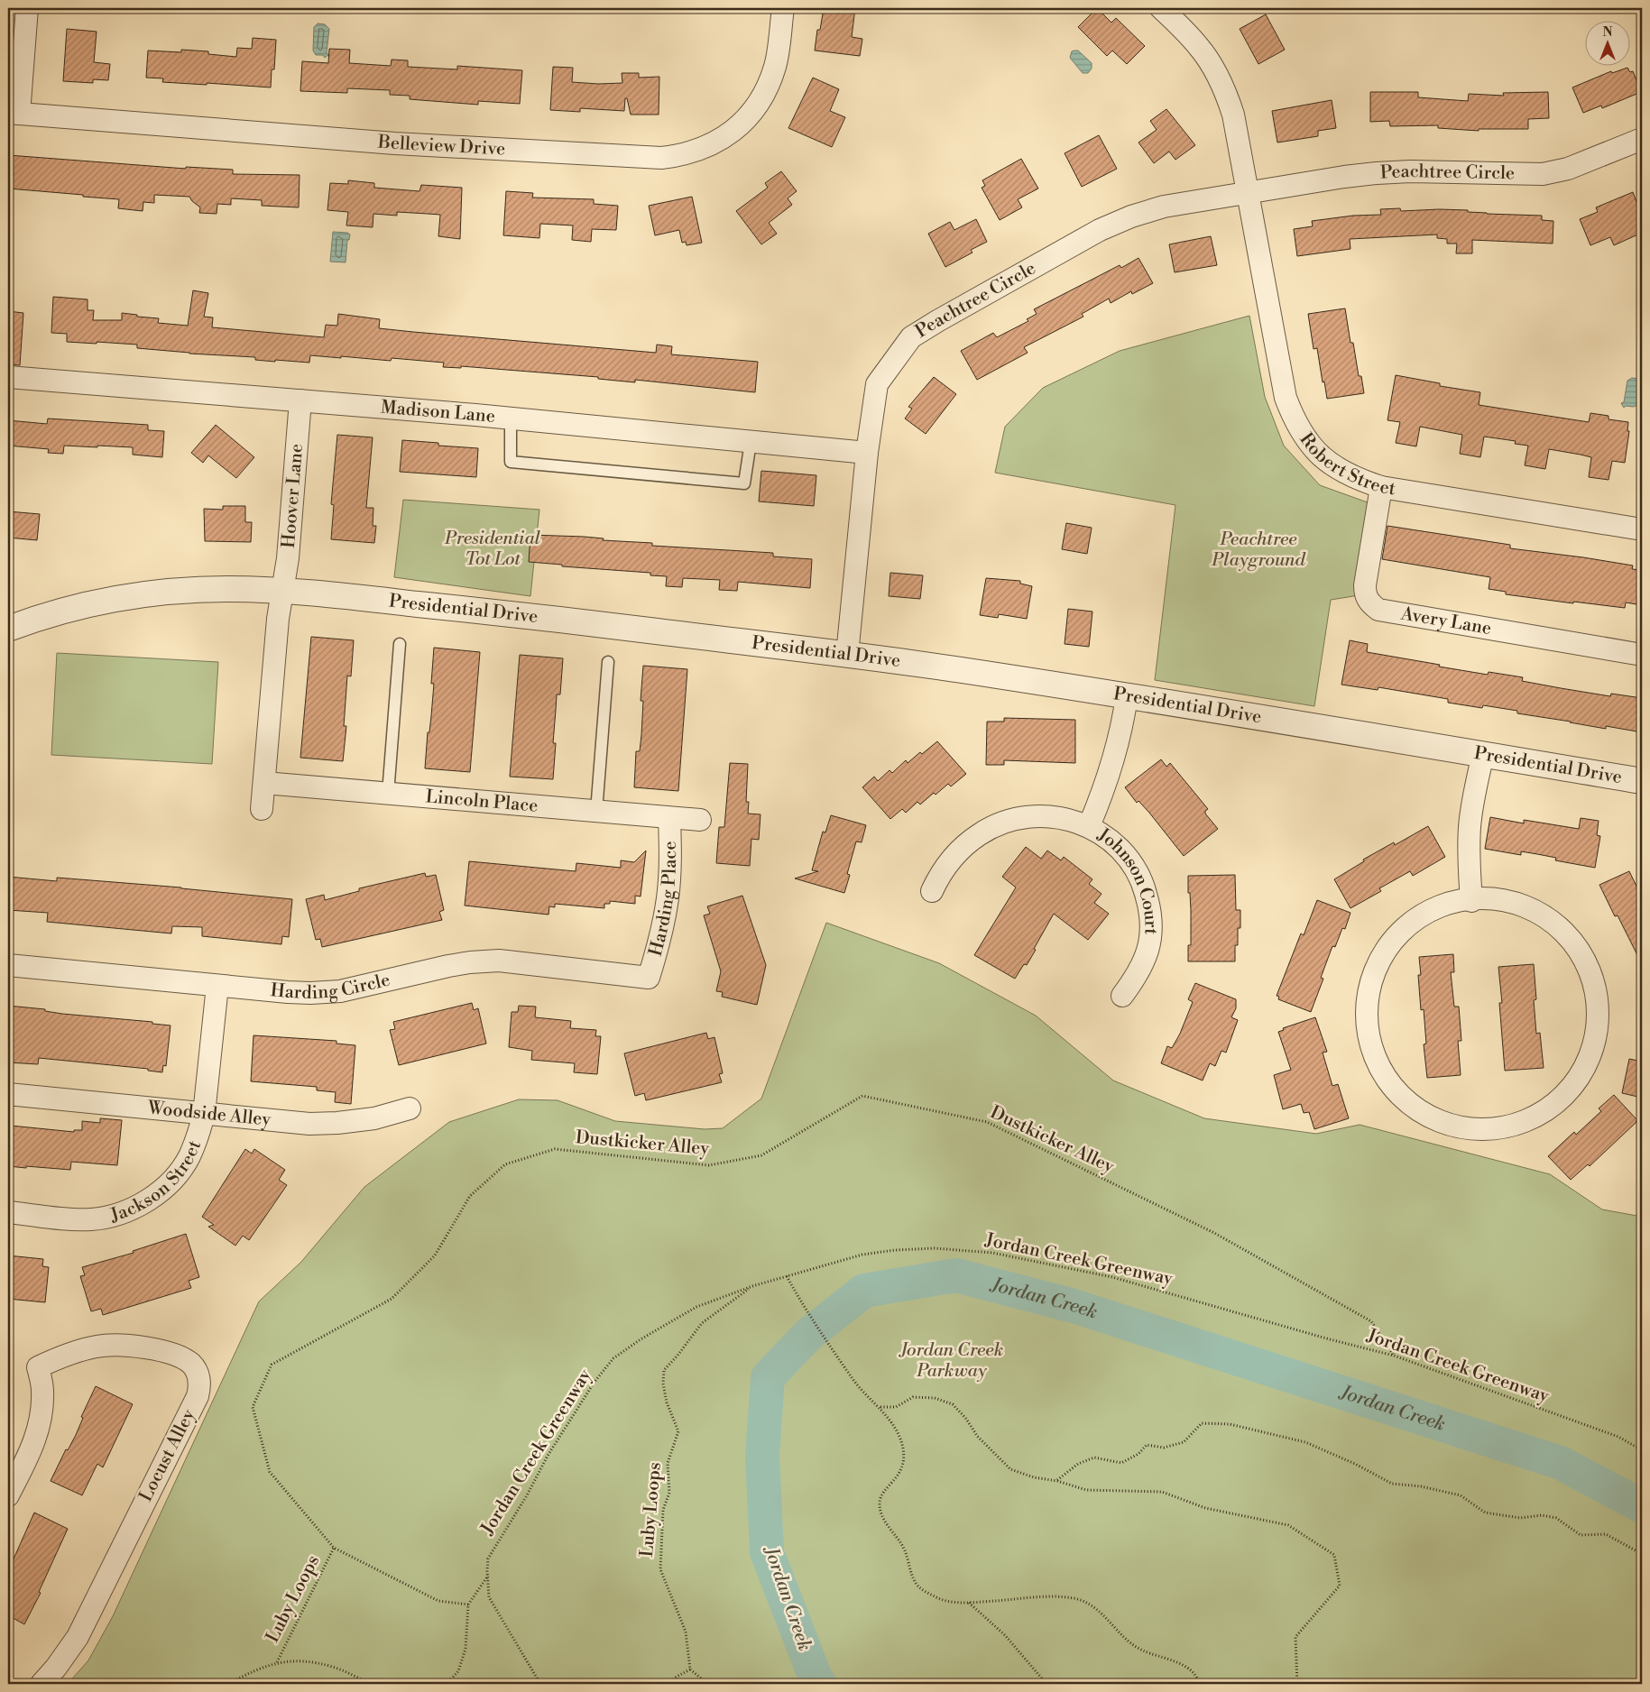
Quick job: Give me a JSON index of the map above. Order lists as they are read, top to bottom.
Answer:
{
  "streets": {
    "street": [
      "Belleview Drive",
      "Peachtree Circle",
      "Madison Lane",
      "Robert Street",
      "Hoover Lane",
      "Presidential Drive",
      "Avery Lane",
      "Lincoln Place",
      "Johnson Court",
      "Harding Place",
      "Harding Circle",
      "Woodside Alley",
      "Jackson Street",
      "Locust Alley"
    ],
    "path": ["Dustkicker Alley", "Jordan Creek Greenway", "Luby Loops"]
  },
  "crossings": [
    ["Peachtree Circle", "Madison Lane"],
    ["Peachtree Circle", "Robert Street"],
    ["Peachtree Circle", "Presidential Drive"],
    ["Madison Lane", "Hoover Lane"],
    ["Robert Street", "Avery Lane"],
    ["Hoover Lane", "Presidential Drive"],
    ["Presidential Drive", "Johnson Court"],
    ["Lincoln Place", "Harding Place"],
    ["Harding Place", "Harding Circle"],
    ["Harding Circle", "Jackson Street"],
    ["Woodside Alley", "Jackson Street"],
    ["Dustkicker Alley", "Jordan Creek Greenway"],
    ["Dustkicker Alley", "Luby Loops"],
    ["Jordan Creek Greenway", "Luby Loops"]
  ],
  "water": ["Jordan Creek"],
  "parks": ["Presidential Tot Lot", "Peachtree Playground", "Jordan Creek Parkway"],
  "north": "top"
}
